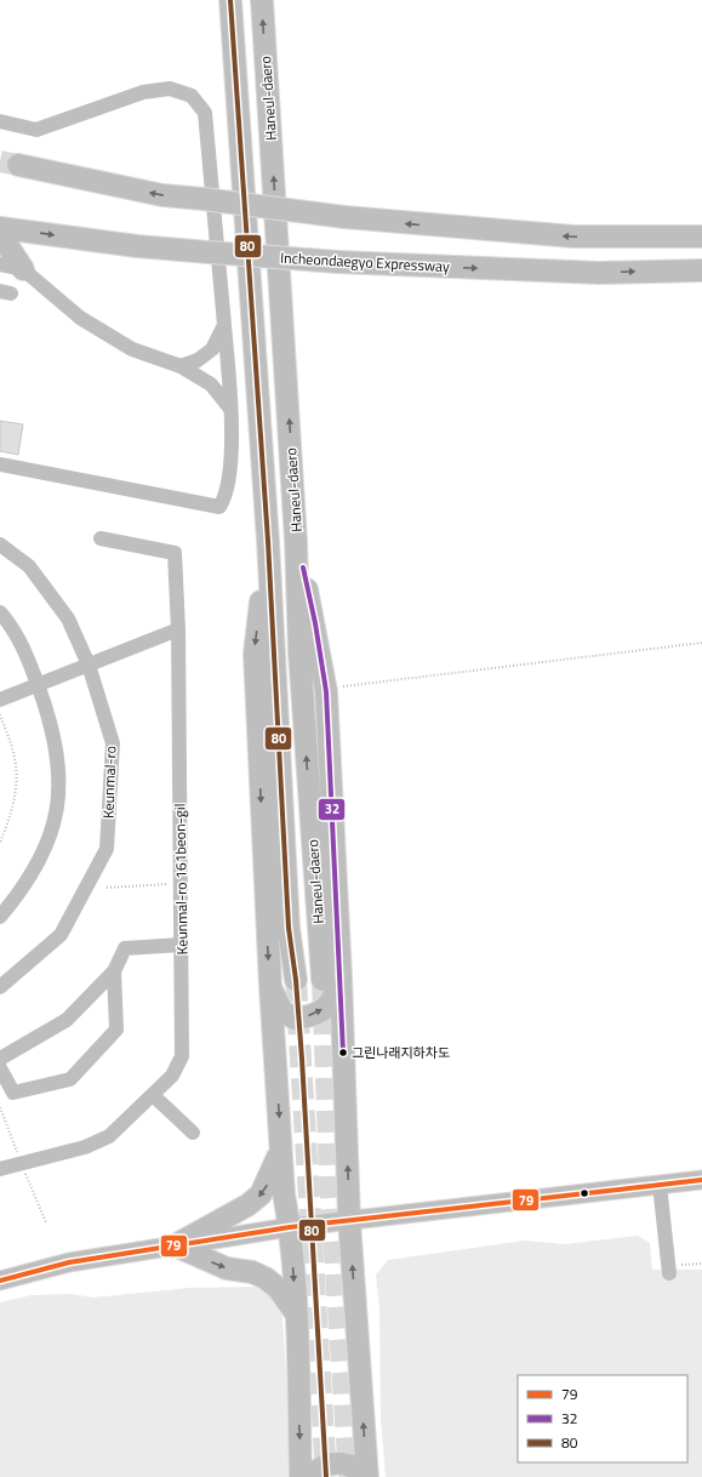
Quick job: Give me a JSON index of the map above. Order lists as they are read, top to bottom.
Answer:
{
  "streets": {
    "highway": ["Haneul-daero", "Incheondaegyo Expressway"],
    "street": ["Keunmal-ro", "Keunmal-ro 161beon-gil"]
  },
  "places": ["그린나래지하차도"],
  "lines": ["transit line 80", "transit line 32", "transit line 79"],
  "legend": ["79", "32", "80"]
}
